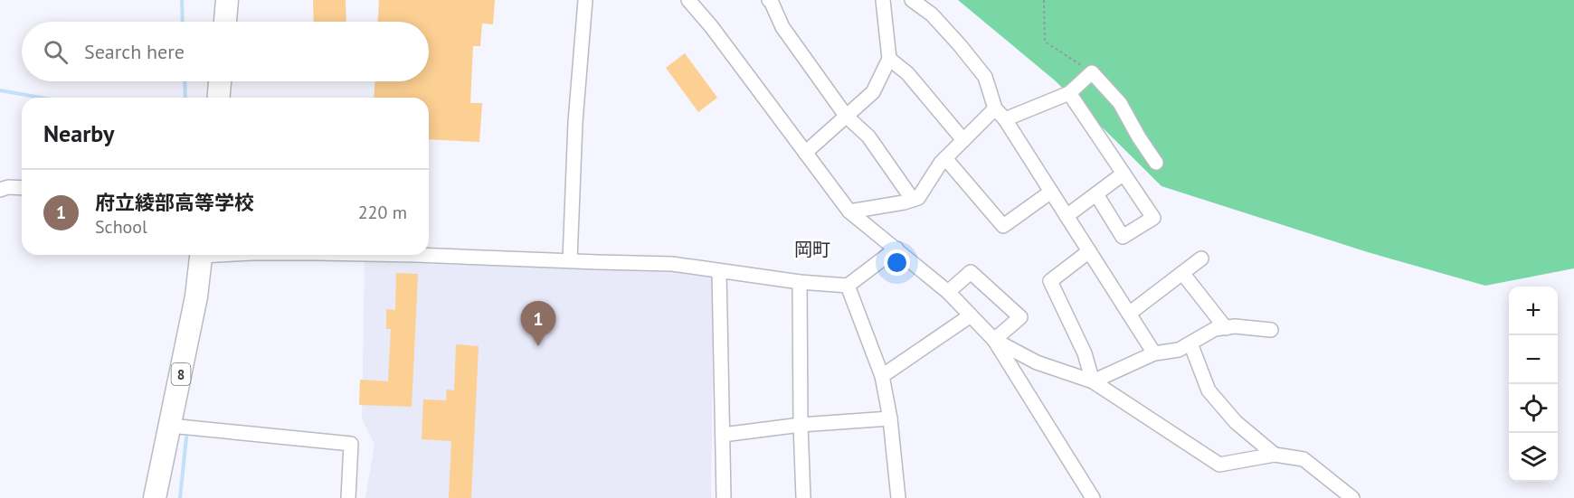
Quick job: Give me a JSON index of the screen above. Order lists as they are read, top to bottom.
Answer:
{
  "streets": {
    "main road": ["8"]
  },
  "districts": ["岡町"],
  "page": {
    "search": "Search here",
    "heading": "Nearby",
    "list": [
      {
        "mark": "1",
        "name": "府立綾部高等学校",
        "note": "School",
        "value": "220 m"
      }
    ],
    "map_buttons": ["+", "−"],
    "pins": "1"
  }
}
